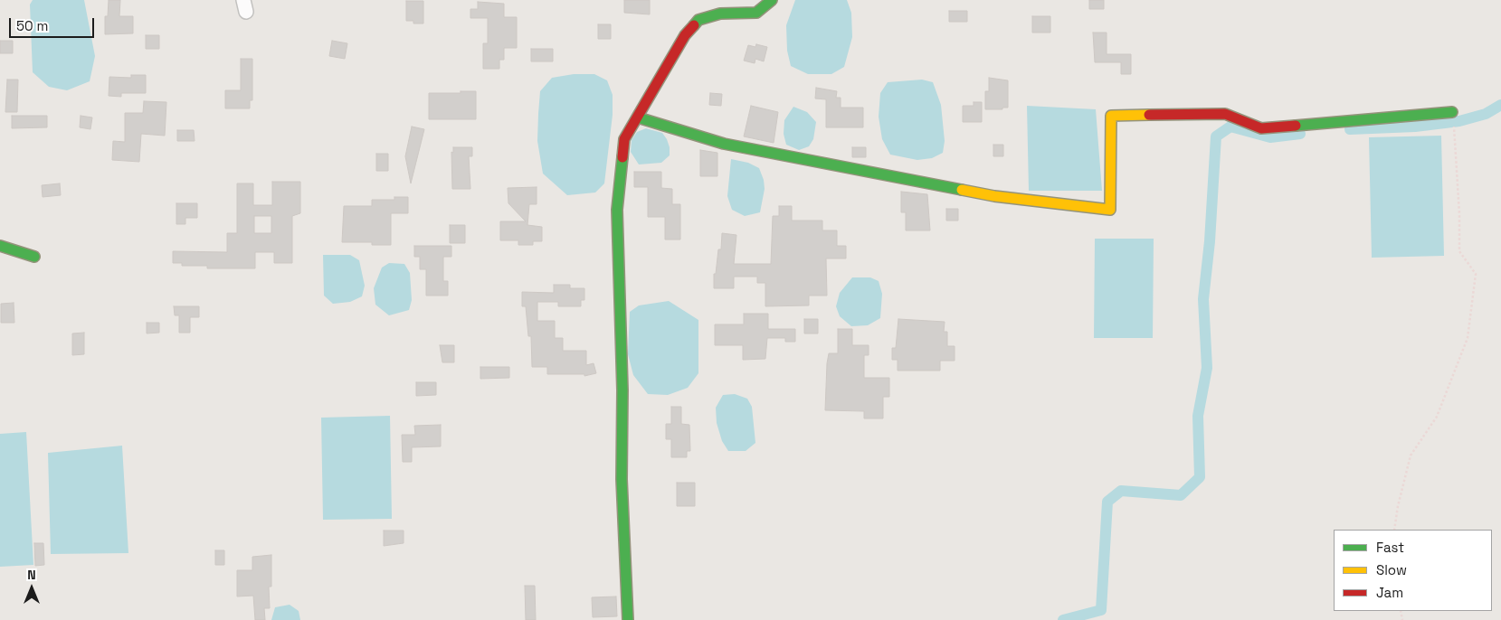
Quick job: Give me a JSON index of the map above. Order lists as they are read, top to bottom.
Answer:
{
  "legend": ["Fast", "Slow", "Jam"],
  "scale_bar": "50 m",
  "north": "top"
}
